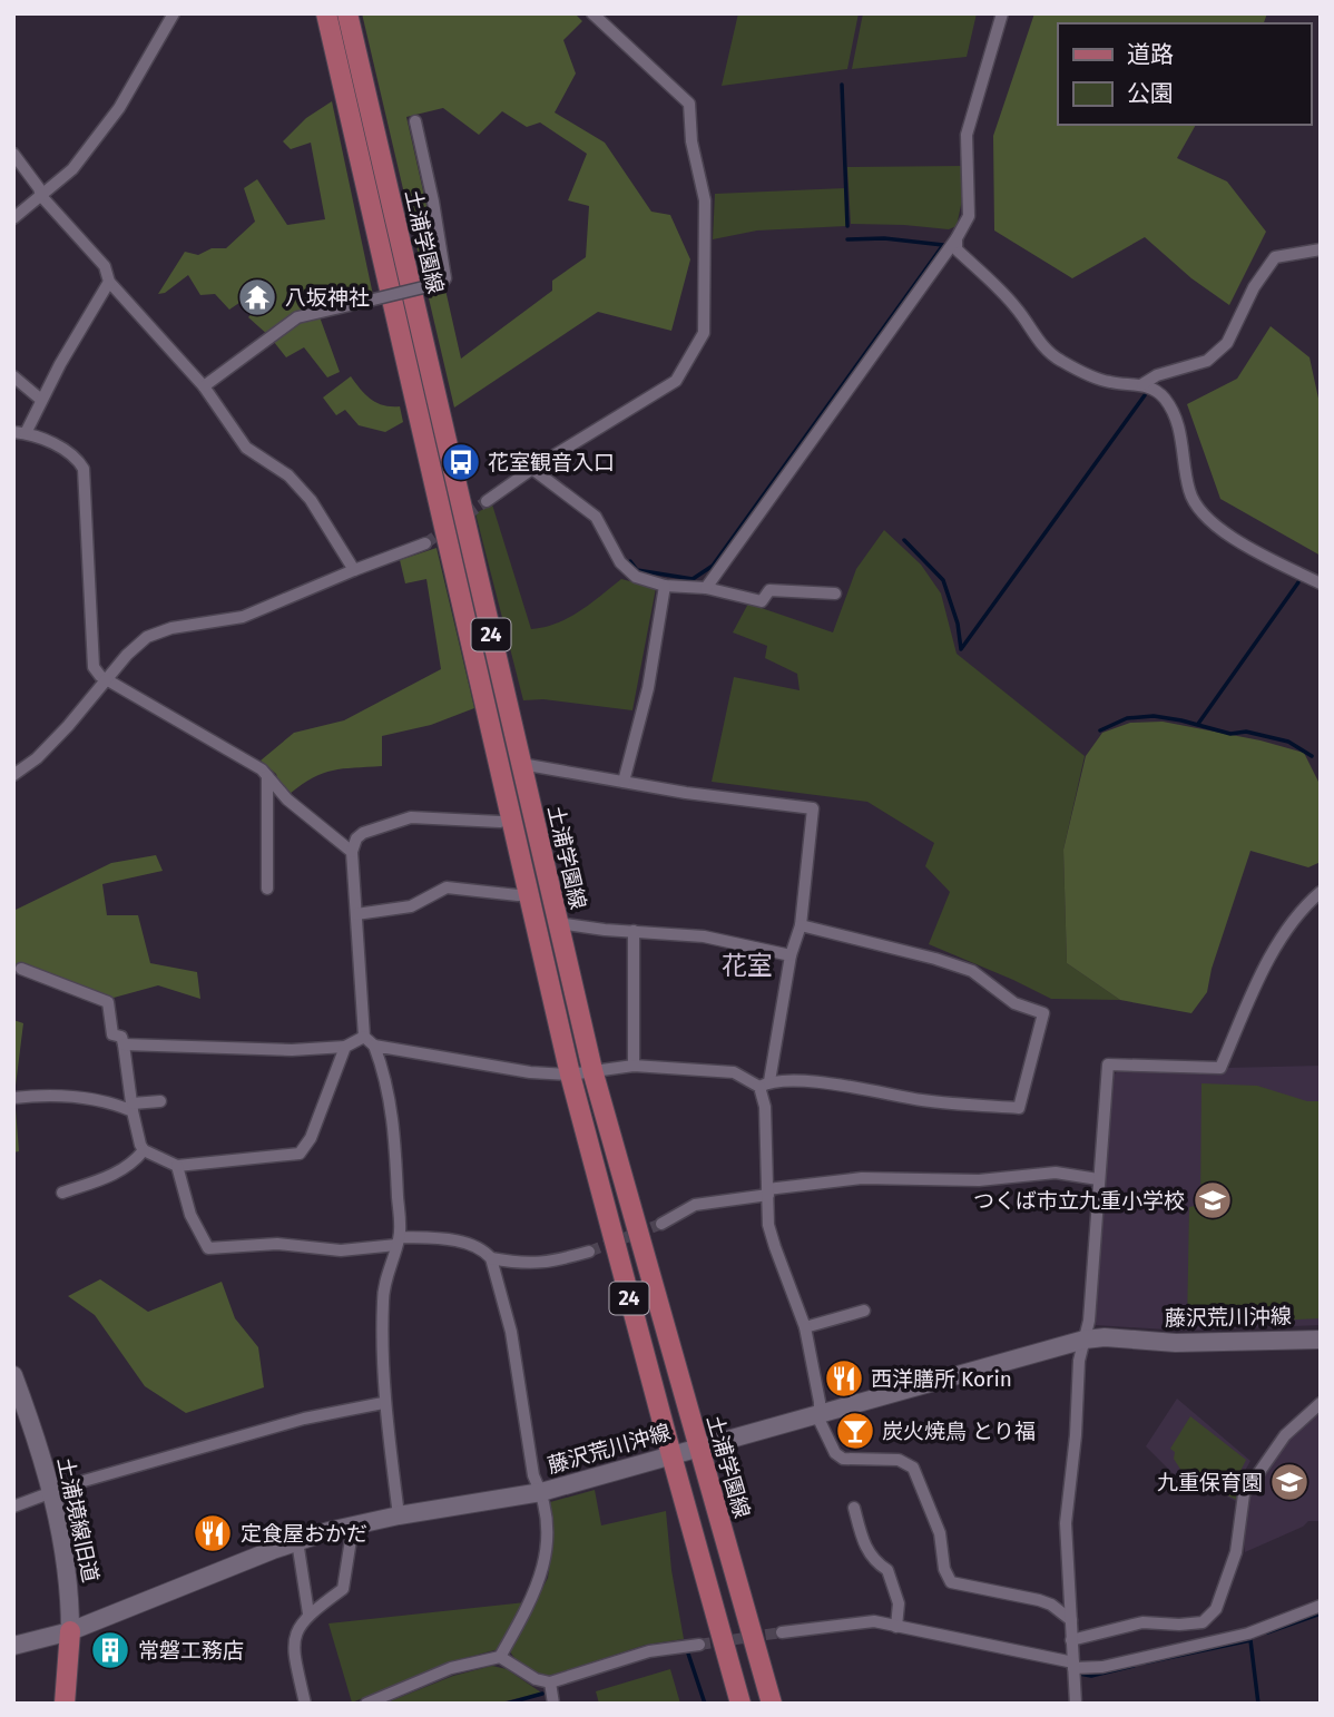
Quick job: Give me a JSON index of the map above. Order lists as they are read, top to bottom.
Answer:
{
  "streets": {
    "main road": [
      "土浦学園線",
      "24",
      "藤沢荒川沖線",
      "土浦境線旧道"
    ]
  },
  "crossings": [
    ["土浦学園線", "藤沢荒川沖線"],
    ["藤沢荒川沖線", "土浦境線旧道"]
  ],
  "districts": ["花室"],
  "places": {
    "temple": ["八坂神社"],
    "bus stop": ["花室観音入口"],
    "school or university": ["つくば市立九重小学校", "九重保育園"],
    "restaurant": ["西洋膳所 Korin", "定食屋おかだ"],
    "bar": ["炭火焼鳥 とり福"],
    "building": ["常磐工務店"]
  },
  "legend": ["道路", "公園"]
}
